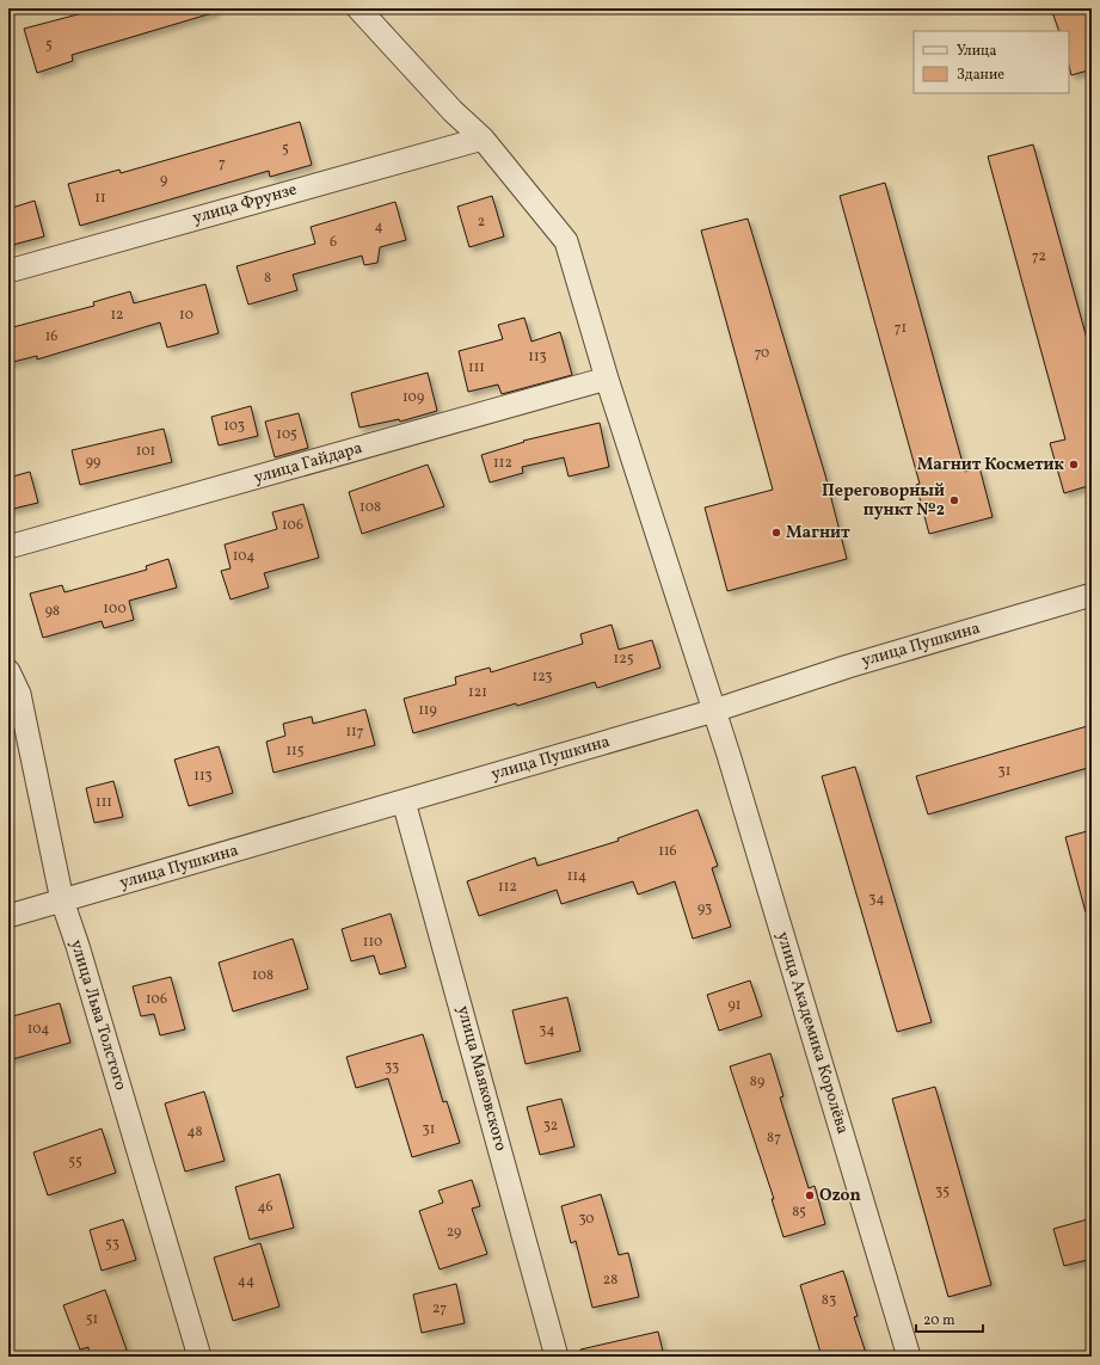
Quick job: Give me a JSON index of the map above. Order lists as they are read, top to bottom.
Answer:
{
  "streets": {
    "street": [
      "улица Фрунзе",
      "улица Гайдара",
      "улица Пушкина",
      "улица Льва Толстого",
      "улица Академика Королёва",
      "улица Маяковского"
    ]
  },
  "crossings": [
    ["улица Фрунзе", "улица Академика Королёва"],
    ["улица Гайдара", "улица Академика Королёва"],
    ["улица Пушкина", "улица Льва Толстого"],
    ["улица Пушкина", "улица Академика Королёва"],
    ["улица Пушкина", "улица Маяковского"]
  ],
  "places": [
    "Магнит Косметик",
    "Переговорный пункт №2",
    "Магнит",
    "Ozon"
  ],
  "house_numbers": [
    "5",
    "5",
    "7",
    "9",
    "11",
    "2",
    "4",
    "6",
    "72",
    "8",
    "12",
    "10",
    "71",
    "16",
    "70",
    "113",
    "111",
    "109",
    "103",
    "105",
    "101",
    "99",
    "112",
    "108",
    "106",
    "104",
    "100",
    "98",
    "125",
    "123",
    "121",
    "119",
    "117",
    "115",
    "31",
    "113",
    "111",
    "116",
    "114",
    "112",
    "34",
    "93",
    "110",
    "108",
    "106",
    "91",
    "104",
    "34",
    "33",
    "89",
    "32",
    "31",
    "48",
    "87",
    "55",
    "35",
    "46",
    "85",
    "30",
    "29",
    "53",
    "28",
    "44",
    "83",
    "27",
    "51"
  ],
  "legend": ["Улица", "Здание"],
  "scale_bar": "20 m"
}
